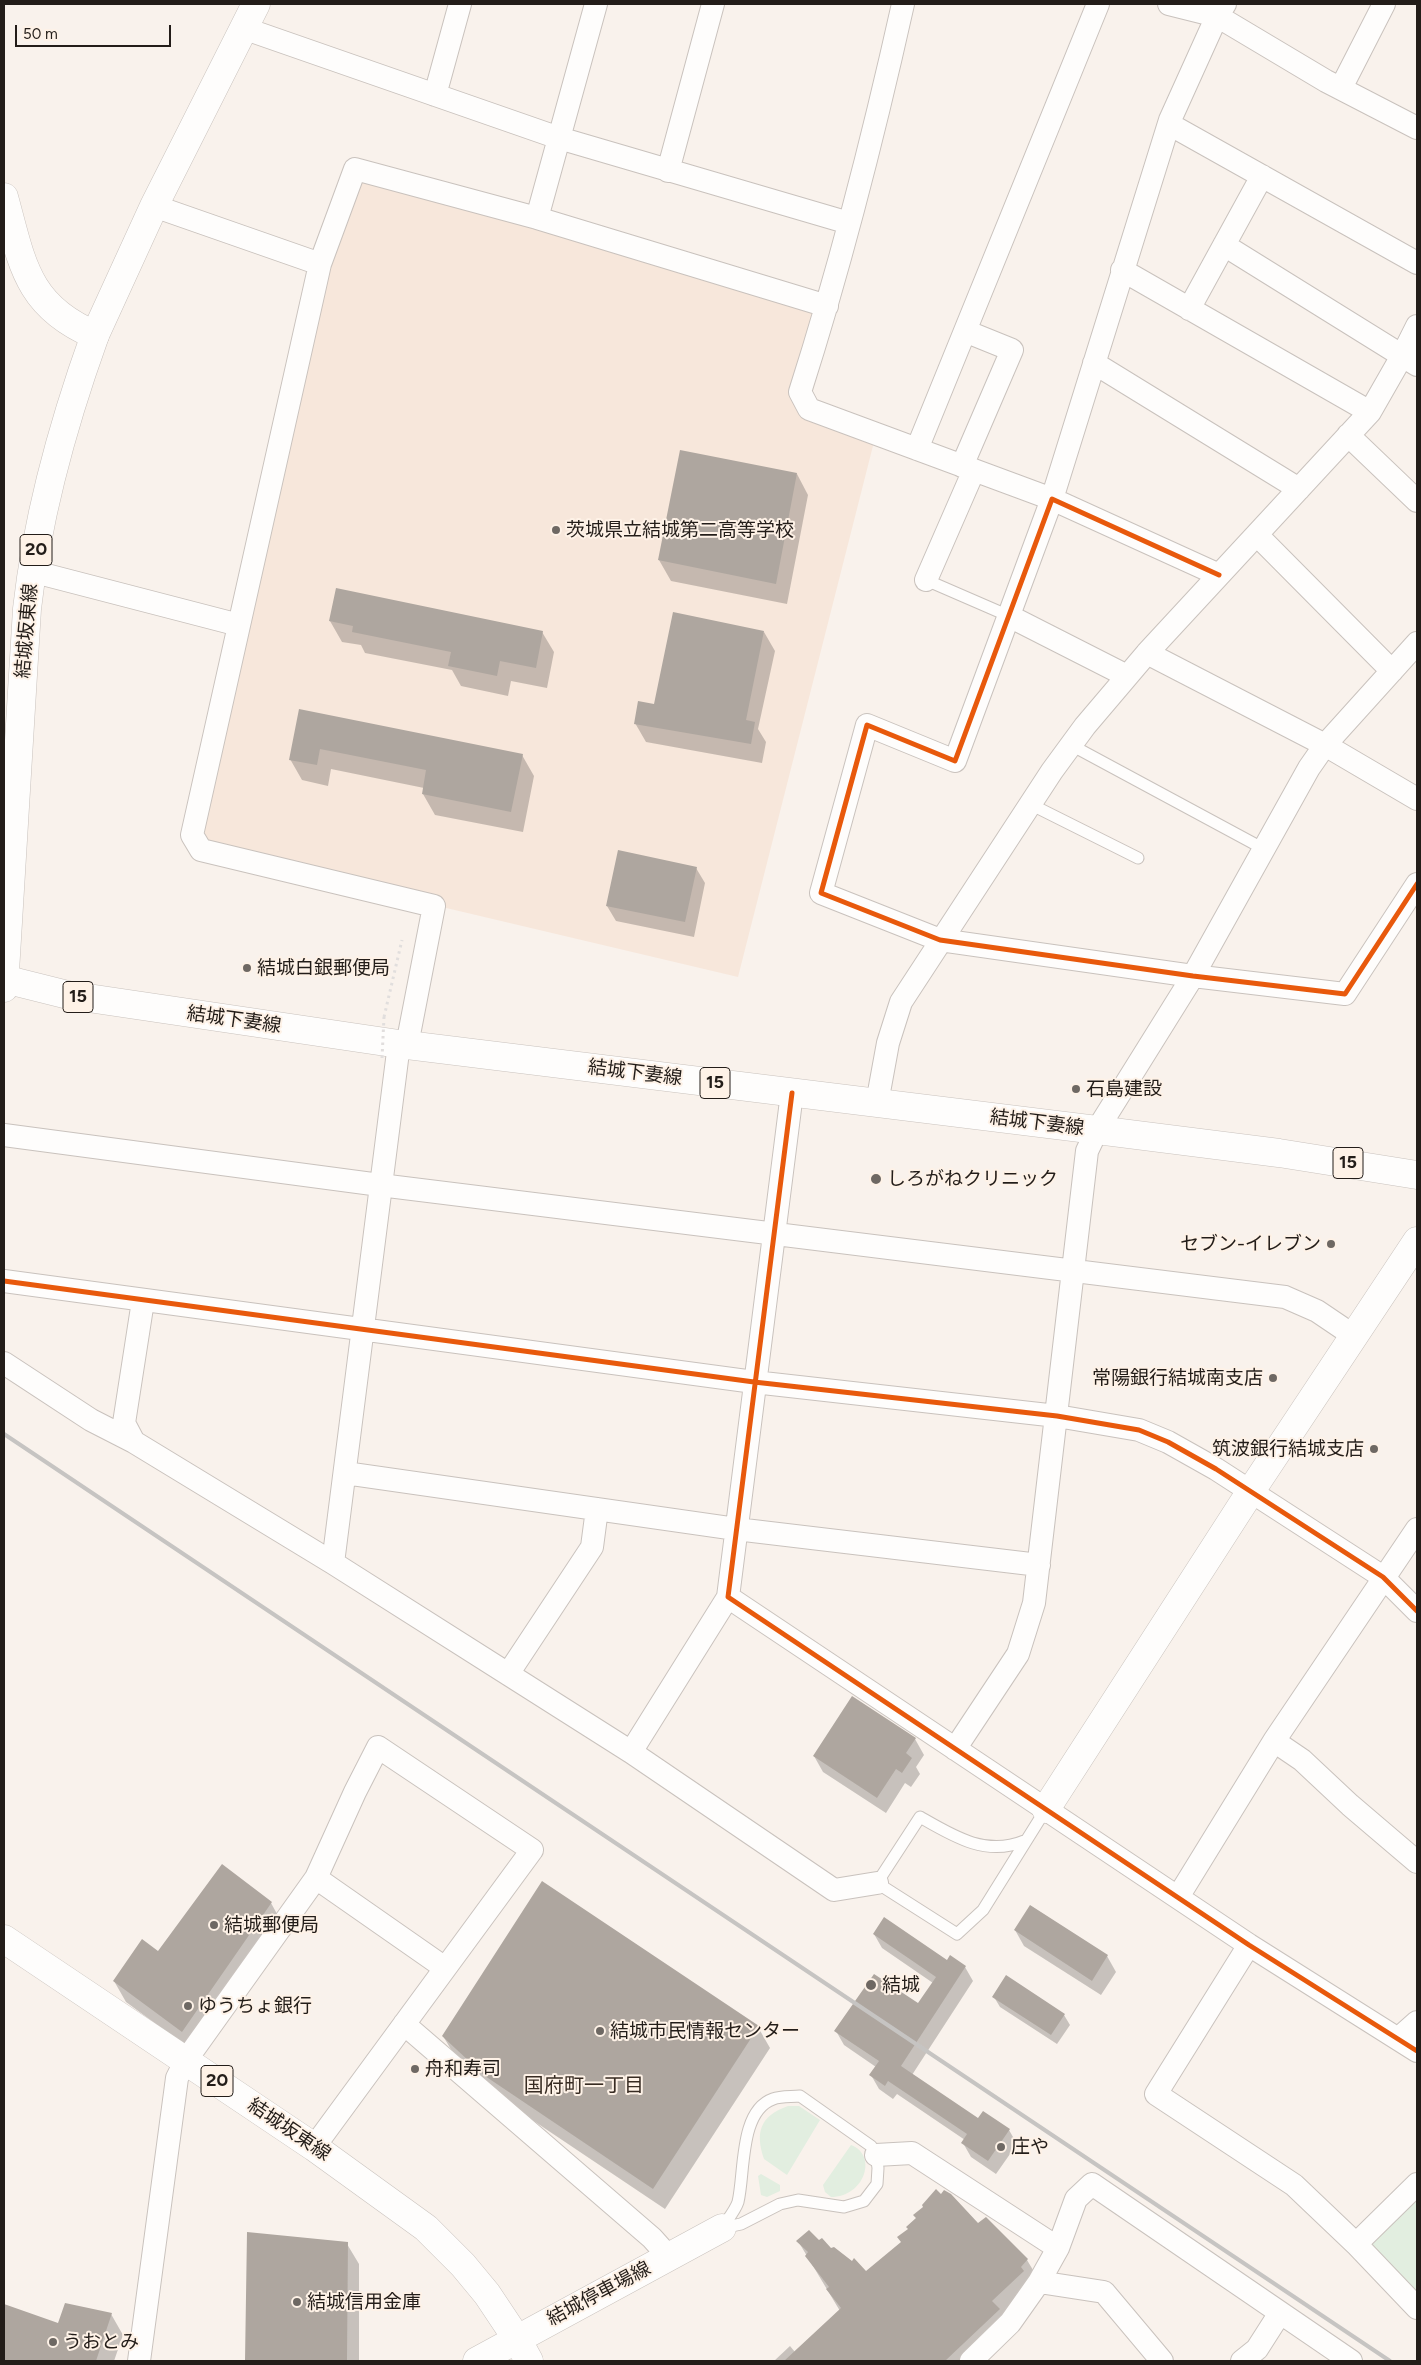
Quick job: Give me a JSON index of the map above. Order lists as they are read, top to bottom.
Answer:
{
  "streets": {
    "main road": [
      "20",
      "結城坂東線",
      "15",
      "結城下妻線",
      "結城停車場線"
    ]
  },
  "crossings": [
    ["結城坂東線", "結城下妻線"],
    ["結城坂東線", "結城停車場線"]
  ],
  "districts": ["国府町一丁目"],
  "places": [
    "茨城県立結城第二高等学校",
    "結城白銀郵便局",
    "石島建設",
    "しろがねクリニック",
    "セブン-イレブン",
    "常陽銀行結城南支店",
    "筑波銀行結城支店",
    "結城郵便局",
    "結城",
    "ゆうちょ銀行",
    "結城市民情報センター",
    "舟和寿司",
    "庄や",
    "結城信用金庫",
    "うおとみ"
  ],
  "scale_bar": "50 m"
}
